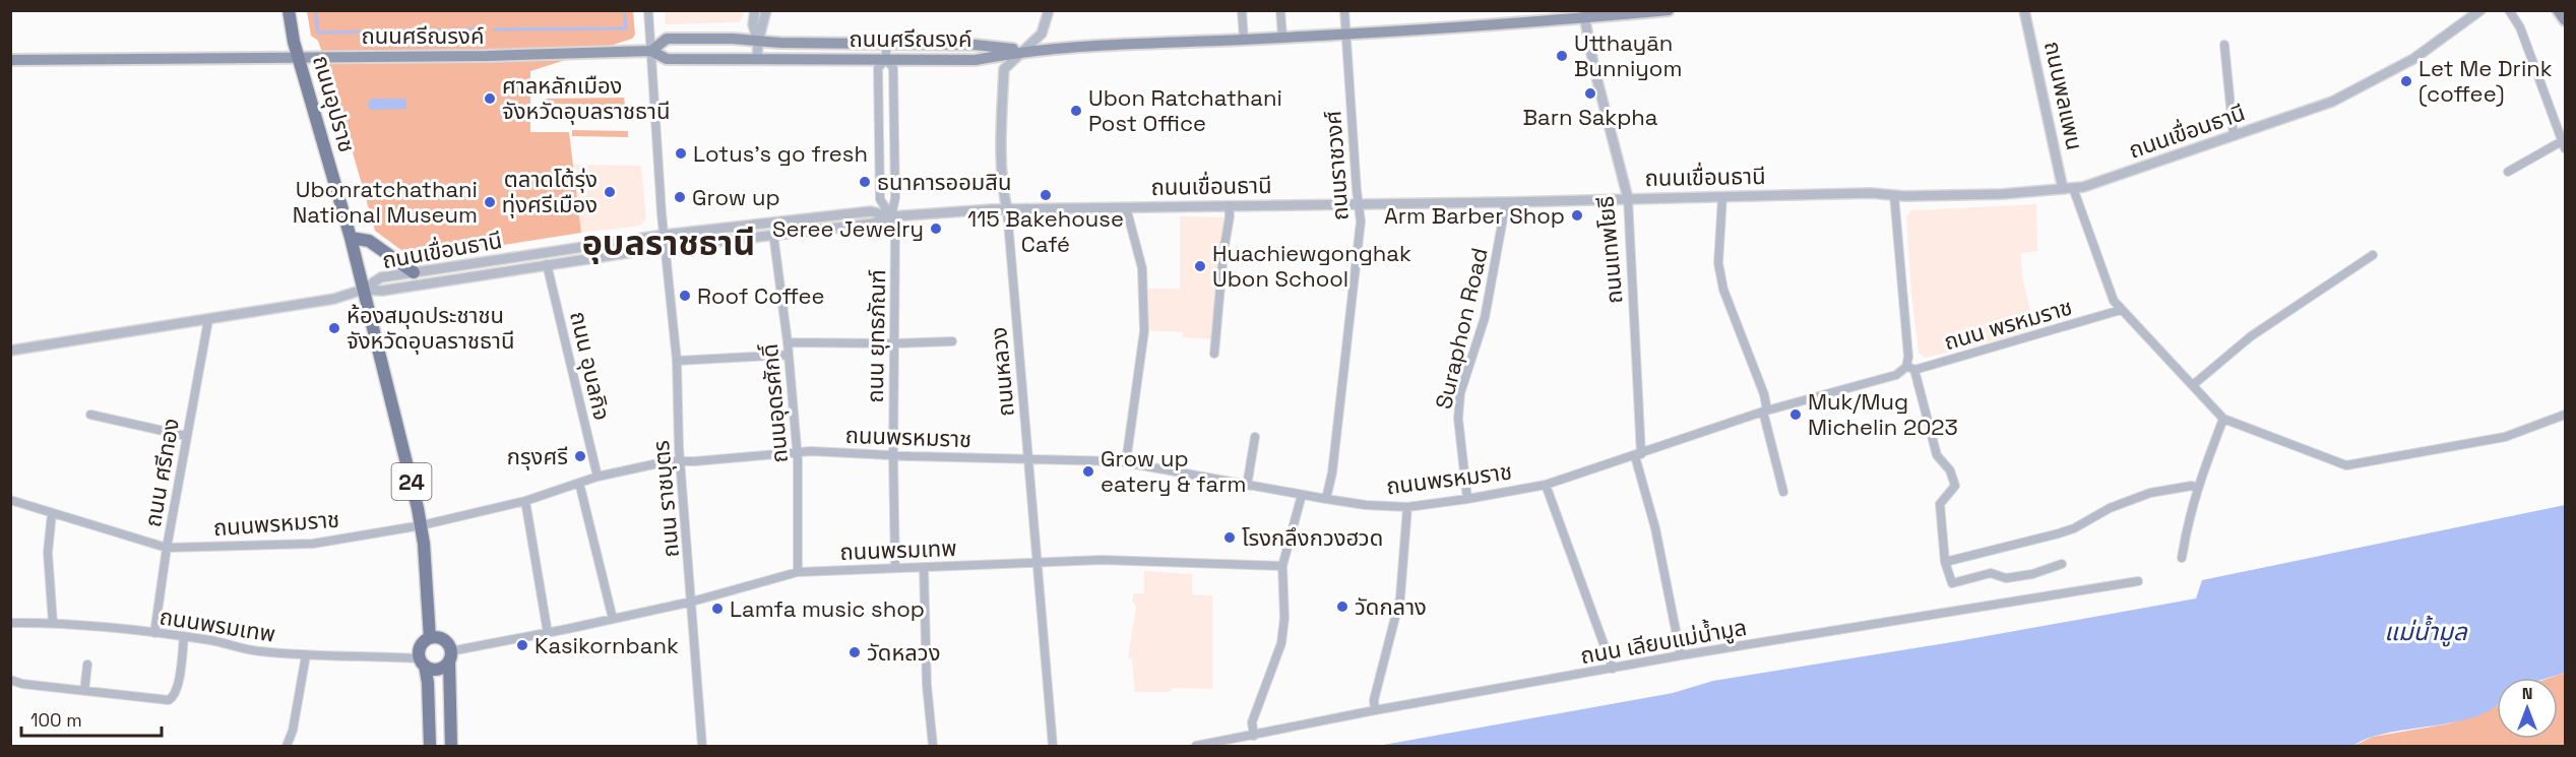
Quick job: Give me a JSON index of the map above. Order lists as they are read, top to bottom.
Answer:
{
  "streets": {
    "main road": ["ถนนศรีณรงค์", "ถนนอุปราช", "24"],
    "street": [
      "ถนนพลแพน",
      "ถนนเขื่อนธานี",
      "ถนนราชวงศ์",
      "ถนนเทพโยธี",
      "ถนน พรหมราช",
      "Suraphon Road",
      "ถนน ยุทธภัณฑ์",
      "ถนน อุบลกิจ",
      "ถนนหลวง",
      "ถนนอุดรศักดิ์",
      "ถนนพรหมราช",
      "ถนน ศรีทอง",
      "ถนน ราชบุตร",
      "ถนนพรมเทพ",
      "ถนน เลียบแม่น้ำมูล"
    ]
  },
  "crossings": [
    ["ถนนศรีณรงค์", "ถนนอุปราช"],
    ["ถนนศรีณรงค์", "ถนนราชวงศ์"],
    ["ถนนศรีณรงค์", "ถนนเทพโยธี"],
    ["ถนนศรีณรงค์", "ถนนหลวง"],
    ["ถนนศรีณรงค์", "ถนน ราชบุตร"],
    ["ถนนพลแพน", "ถนนเขื่อนธานี"],
    ["ถนนอุปราช", "ถนนเขื่อนธานี"],
    ["ถนนอุปราช", "ถนนพรหมราช"],
    ["ถนนอุปราช", "ถนนพรมเทพ"],
    ["ถนนเขื่อนธานี", "ถนนราชวงศ์"],
    ["ถนนเขื่อนธานี", "ถนนเทพโยธี"],
    ["ถนนเขื่อนธานี", "Suraphon Road"],
    ["ถนนเขื่อนธานี", "ถนน ยุทธภัณฑ์"],
    ["ถนนเขื่อนธานี", "ถนน อุบลกิจ"],
    ["ถนนเขื่อนธานี", "ถนนหลวง"],
    ["ถนนเขื่อนธานี", "ถนนอุดรศักดิ์"],
    ["ถนนเขื่อนธานี", "ถนน ศรีทอง"],
    ["ถนนเขื่อนธานี", "ถนน ราชบุตร"],
    ["ถนนราชวงศ์", "ถนนพรหมราช"],
    ["ถนนเทพโยธี", "ถนนพรหมราช"],
    ["ถนนเทพโยธี", "ถนน เลียบแม่น้ำมูล"],
    ["ถนน พรหมราช", "ถนนพรหมราช"],
    ["Suraphon Road", "ถนนพรหมราช"],
    ["ถนน ยุทธภัณฑ์", "ถนนพรหมราช"],
    ["ถนน ยุทธภัณฑ์", "ถนนพรมเทพ"],
    ["ถนน อุบลกิจ", "ถนนพรหมราช"],
    ["ถนนหลวง", "ถนนพรหมราช"],
    ["ถนนหลวง", "ถนนพรมเทพ"],
    ["ถนนอุดรศักดิ์", "ถนนพรหมราช"],
    ["ถนนอุดรศักดิ์", "ถนนพรมเทพ"],
    ["ถนนพรหมราช", "ถนน ศรีทอง"],
    ["ถนนพรหมราช", "ถนน ราชบุตร"],
    ["ถนน ศรีทอง", "ถนนพรมเทพ"],
    ["ถนน ราชบุตร", "ถนนพรมเทพ"]
  ],
  "districts": ["อุบลราชธานี"],
  "water": ["แม่น้ำมูล"],
  "places": [
    "Utthayān Bunniyom",
    "Let Me Drink (coffee)",
    "Barn Sakpha",
    "ศาลหลักเมือง จังหวัดอุบลราชธานี",
    "Ubon Ratchathani Post Office",
    "Lotus's go fresh",
    "ธนาคารออมสิน",
    "ตลาดโต้รุ่ง ทุ่งศรีเมือง",
    "115 Bakehouse Café",
    "Grow up",
    "Ubonratchathani National Museum",
    "Arm Barber Shop",
    "Seree Jewelry",
    "Huachiewgonghak Ubon School",
    "Roof Coffee",
    "ห้องสมุดประชาชน จังหวัดอุบลราชธานี",
    "Muk/Mug Michelin 2023",
    "กรุงศรี",
    "Grow up eatery & farm",
    "โรงกลึงกวงฮวด",
    "วัดกลาง",
    "Lamfa music shop",
    "Kasikornbank",
    "วัดหลวง"
  ],
  "scale_bar": "100 m",
  "north": "top"
}
